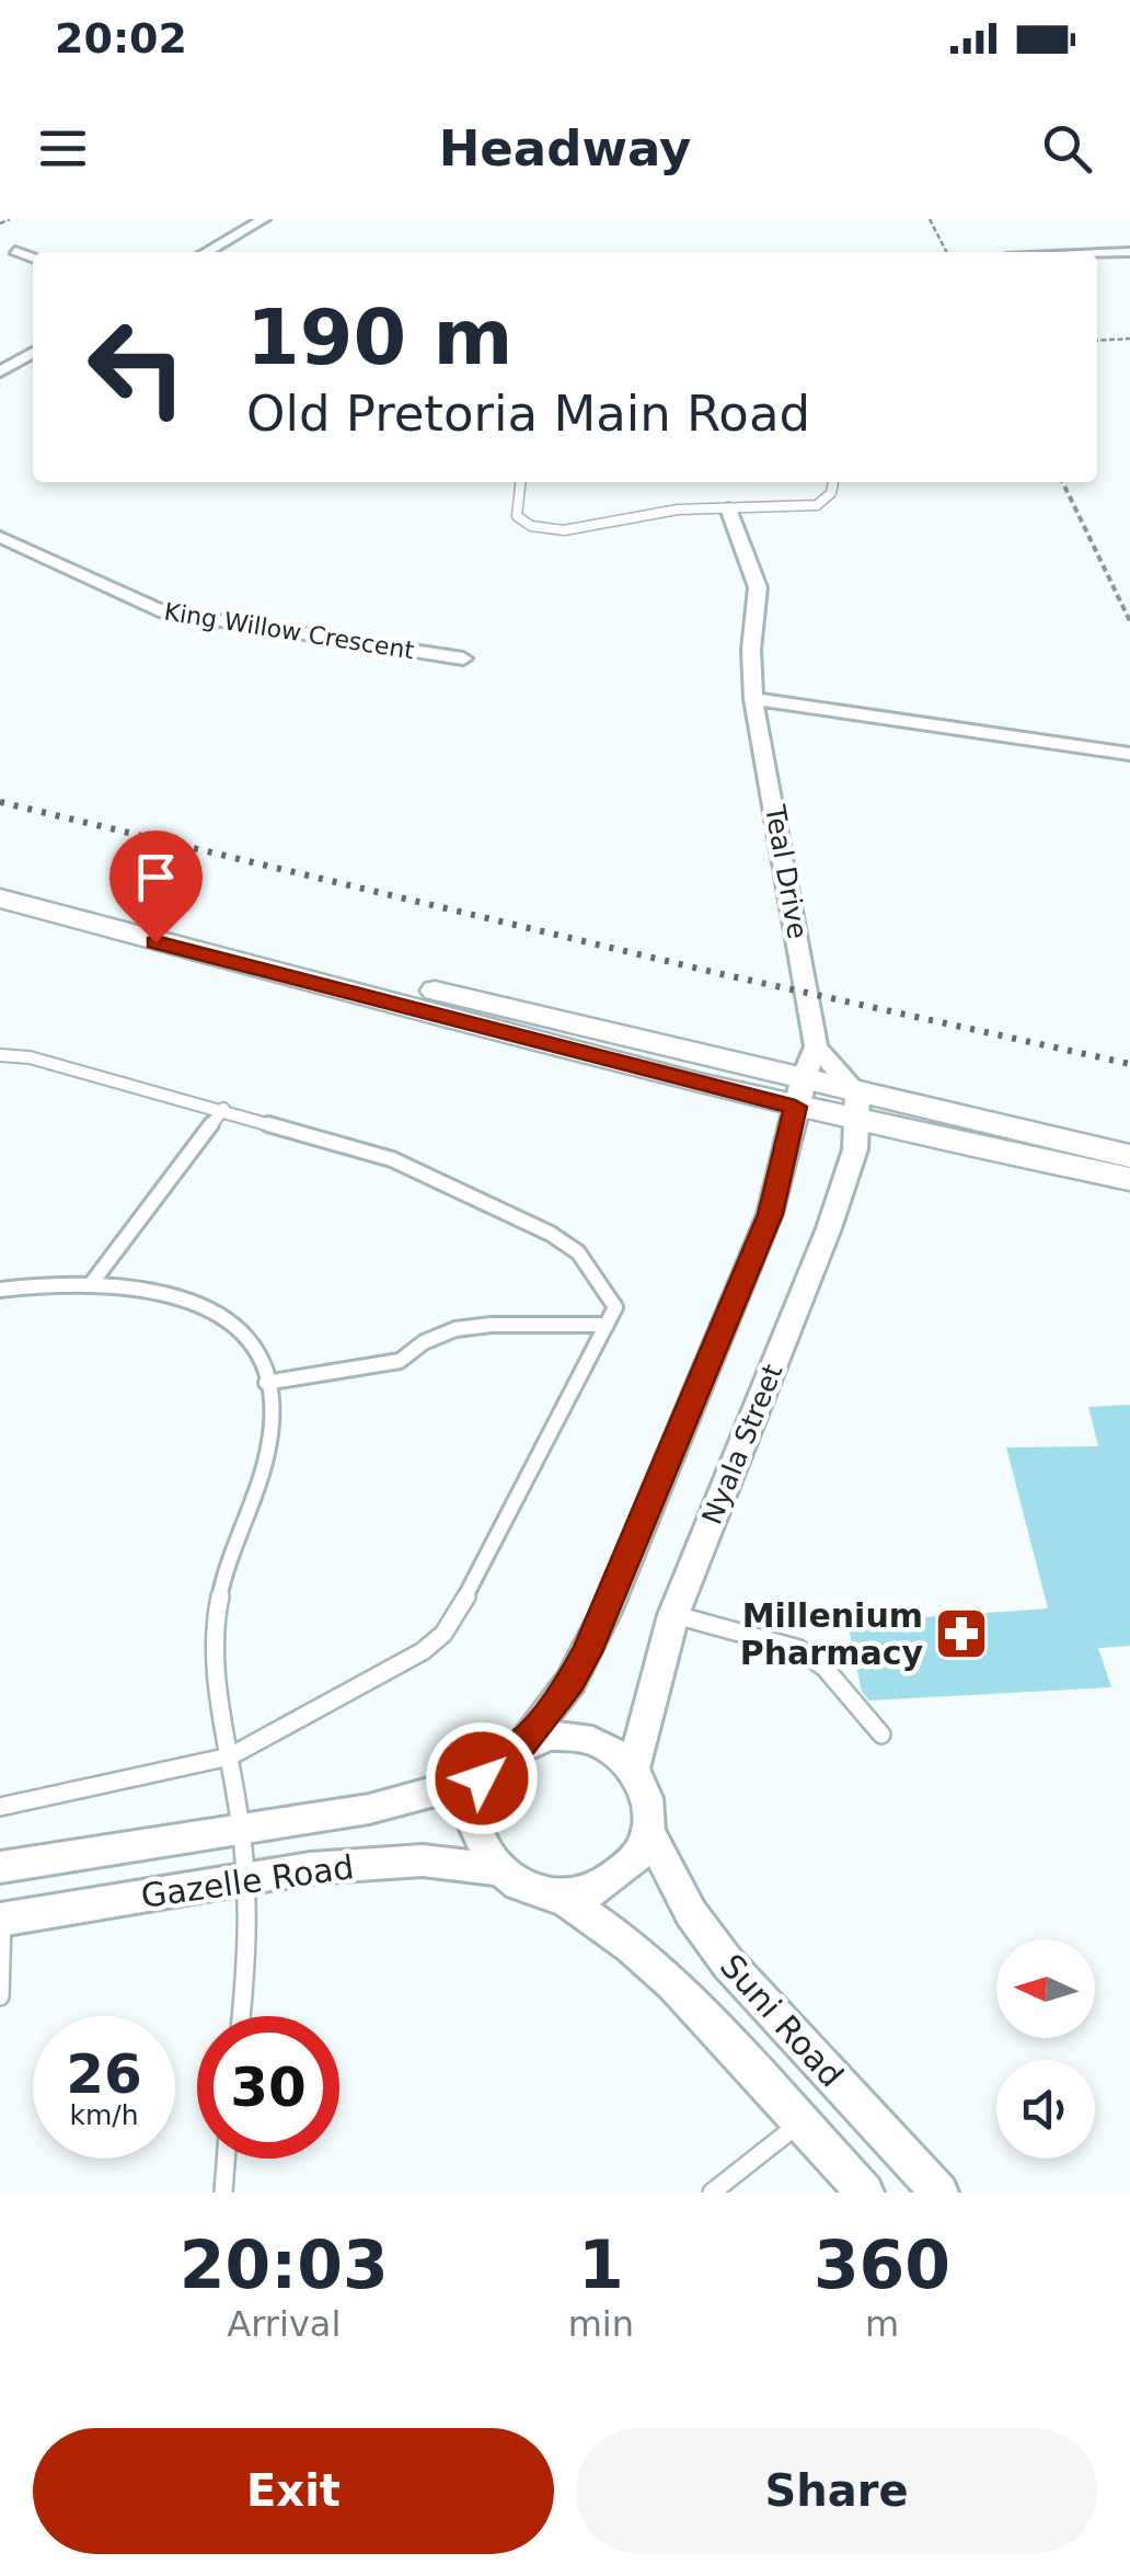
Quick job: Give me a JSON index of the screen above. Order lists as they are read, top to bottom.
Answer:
{
  "streets": {
    "street": [
      "King Willow Crescent",
      "Teal Drive",
      "Nyala Street",
      "Gazelle Road",
      "Suni Road"
    ]
  },
  "crossings": [
    ["Nyala Street", "Gazelle Road"],
    ["Nyala Street", "Suni Road"],
    ["Gazelle Road", "Suni Road"]
  ],
  "places": {
    "pharmacy": ["Millenium Pharmacy"]
  },
  "north": "left",
  "page": {
    "status": "20:02",
    "header": "Headway",
    "turn": ["190 m", "Old Pretoria Main Road"],
    "speed": "26 km/h",
    "limit": "30",
    "eta": [
      "20:03",
      "Arrival",
      "1",
      "min",
      "360",
      "m"
    ],
    "buttons": ["Exit", "Share"]
  }
}
